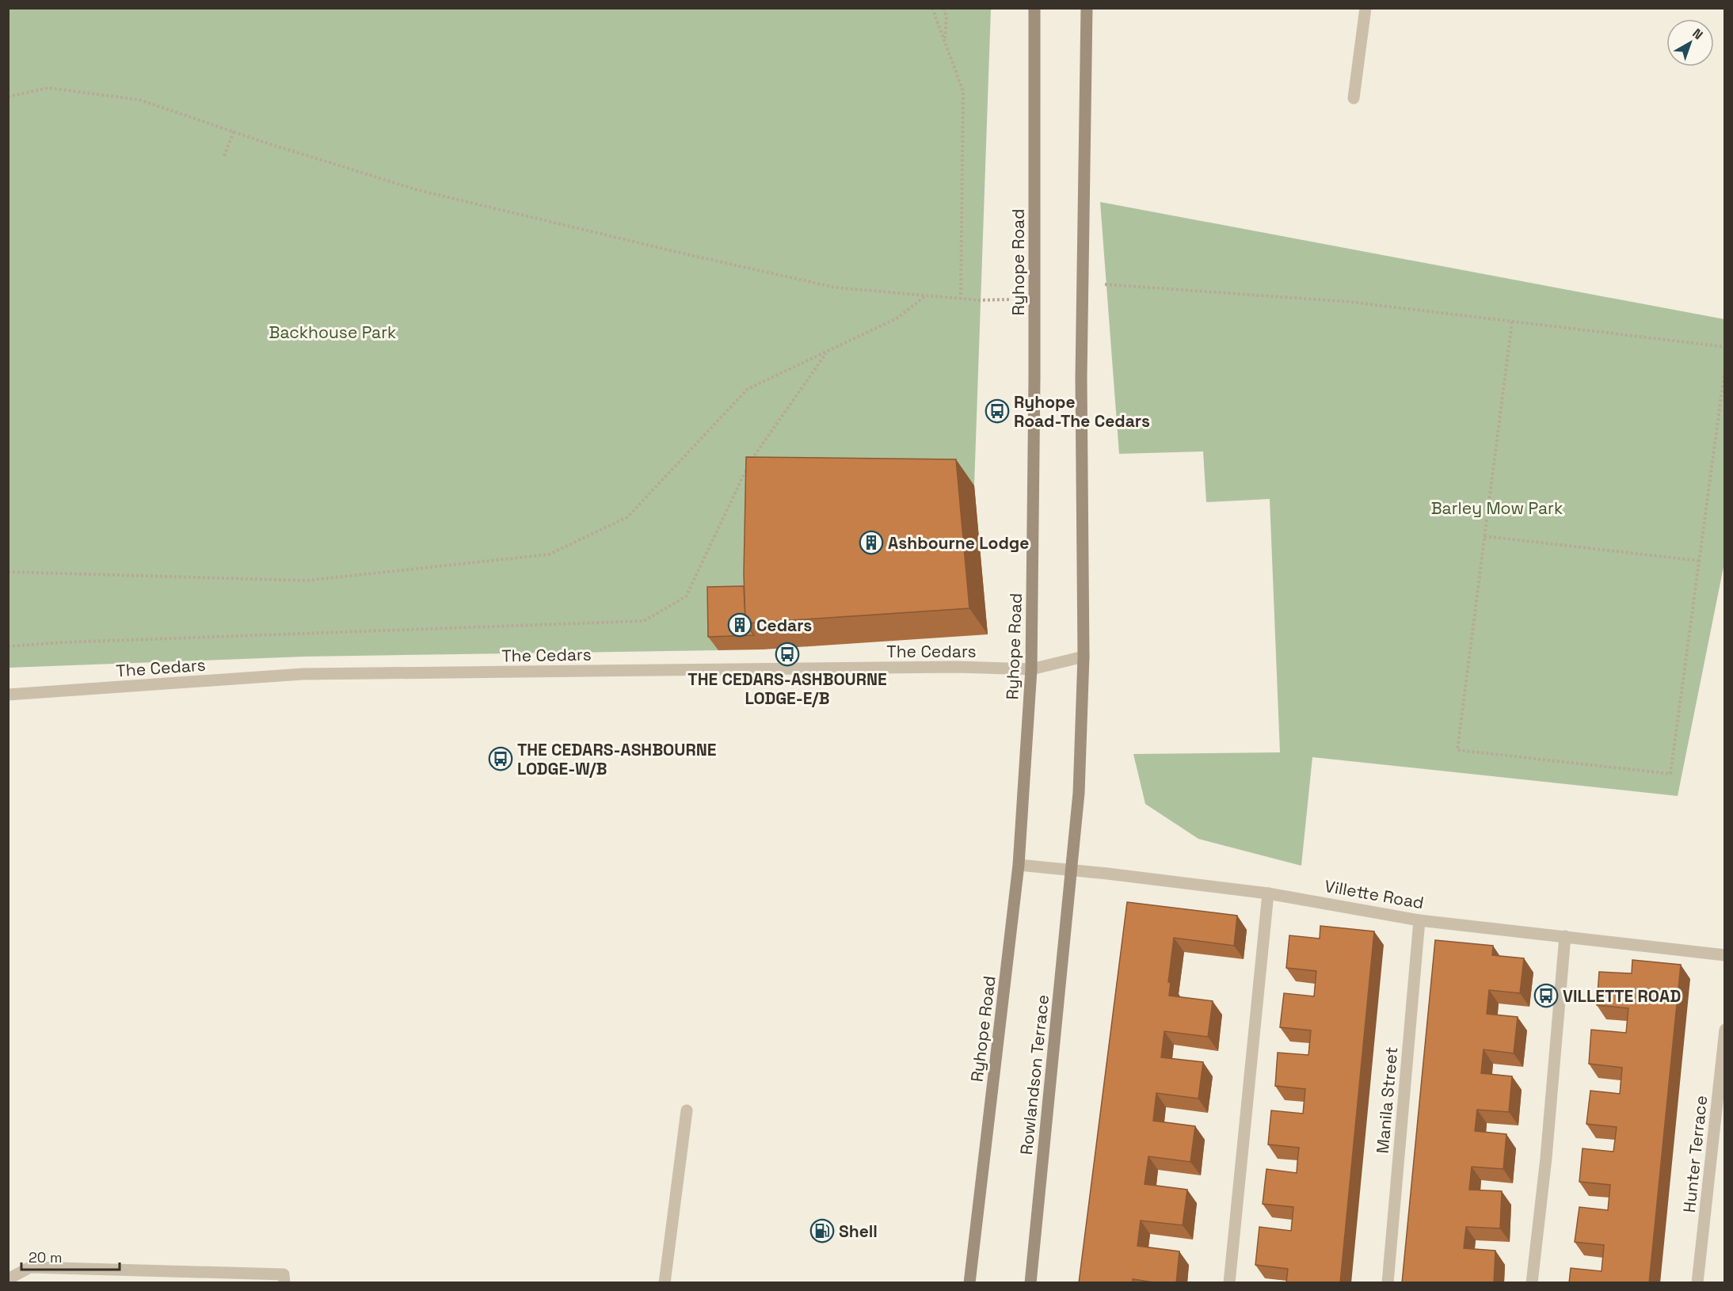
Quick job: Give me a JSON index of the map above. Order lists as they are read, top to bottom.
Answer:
{
  "streets": {
    "main road": ["Ryhope Road", "Rowlandson Terrace"],
    "street": [
      "The Cedars",
      "Villette Road",
      "Manila Street",
      "Hunter Terrace"
    ]
  },
  "crossings": [
    ["Ryhope Road", "The Cedars"],
    ["Ryhope Road", "Villette Road"],
    ["Villette Road", "Rowlandson Terrace"],
    ["Villette Road", "Manila Street"]
  ],
  "parks": ["Backhouse Park", "Barley Mow Park"],
  "places": {
    "bus stop": [
      "Ryhope Road-The Cedars",
      "THE CEDARS-ASHBOURNE LODGE-E/B",
      "THE CEDARS-ASHBOURNE LODGE-W/B",
      "VILLETTE ROAD"
    ],
    "building": ["Ashbourne Lodge", "Cedars"],
    "fuel station": ["Shell"]
  },
  "scale_bar": "20 m",
  "north": "top right"
}
